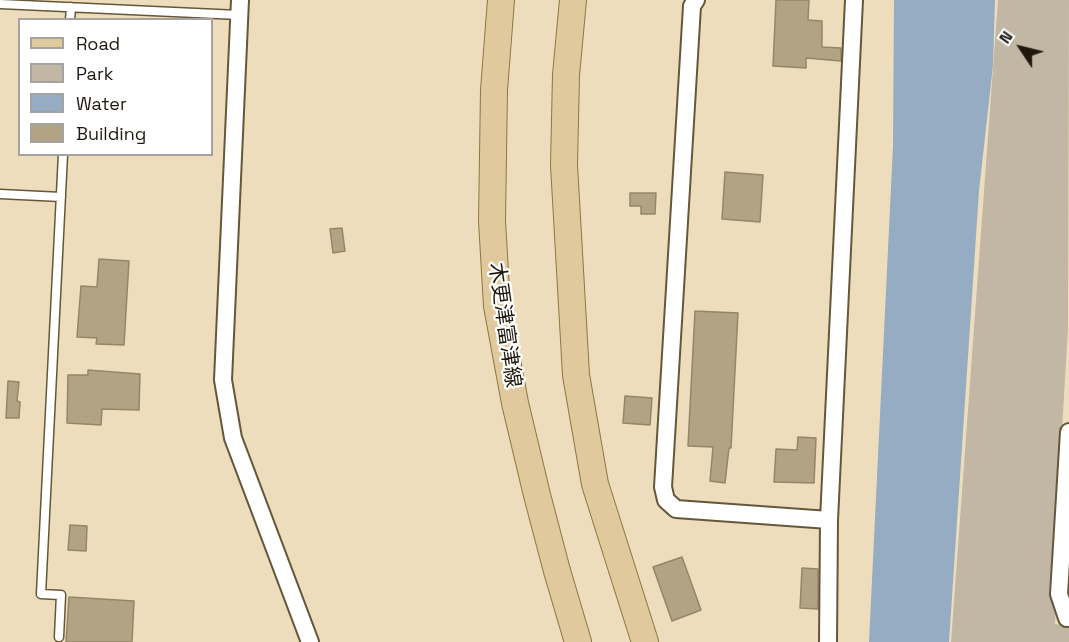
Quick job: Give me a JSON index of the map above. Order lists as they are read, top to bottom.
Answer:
{
  "streets": {
    "main road": ["木更津富津線"]
  },
  "legend": [
    "Road",
    "Park",
    "Water",
    "Building"
  ],
  "north": "top left"
}
